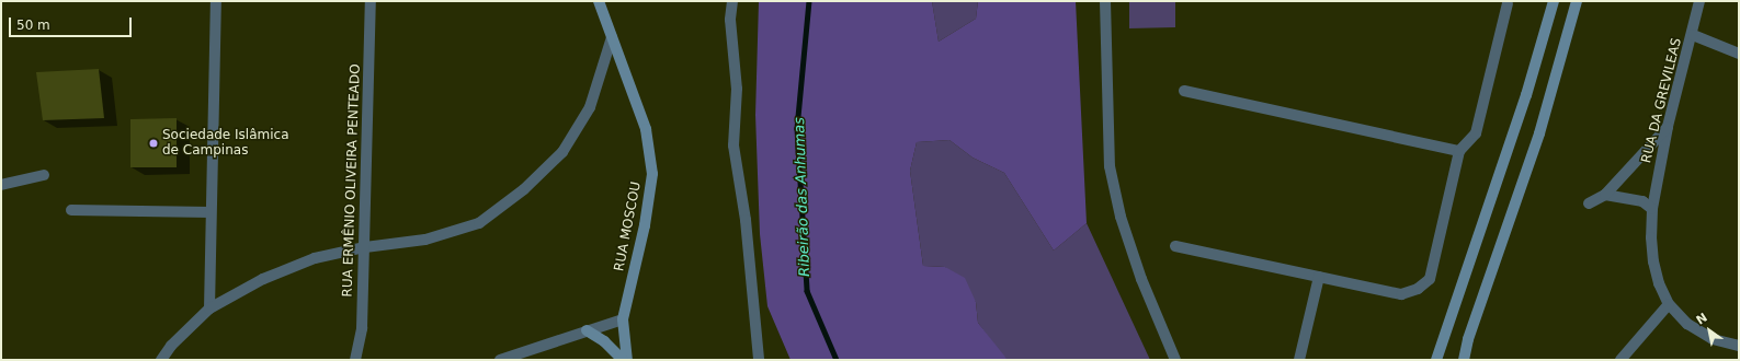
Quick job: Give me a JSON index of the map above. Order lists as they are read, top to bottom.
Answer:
{
  "streets": {
    "main road": ["RUA MOSCOU"],
    "street": ["RUA DA GREVILEAS", "RUA ERMÊNIO OLIVEIRA PENTEADO"]
  },
  "water": ["Ribeirão das Anhumas"],
  "places": ["Sociedade Islâmica de Campinas"],
  "scale_bar": "50 m",
  "north": "top left"
}
